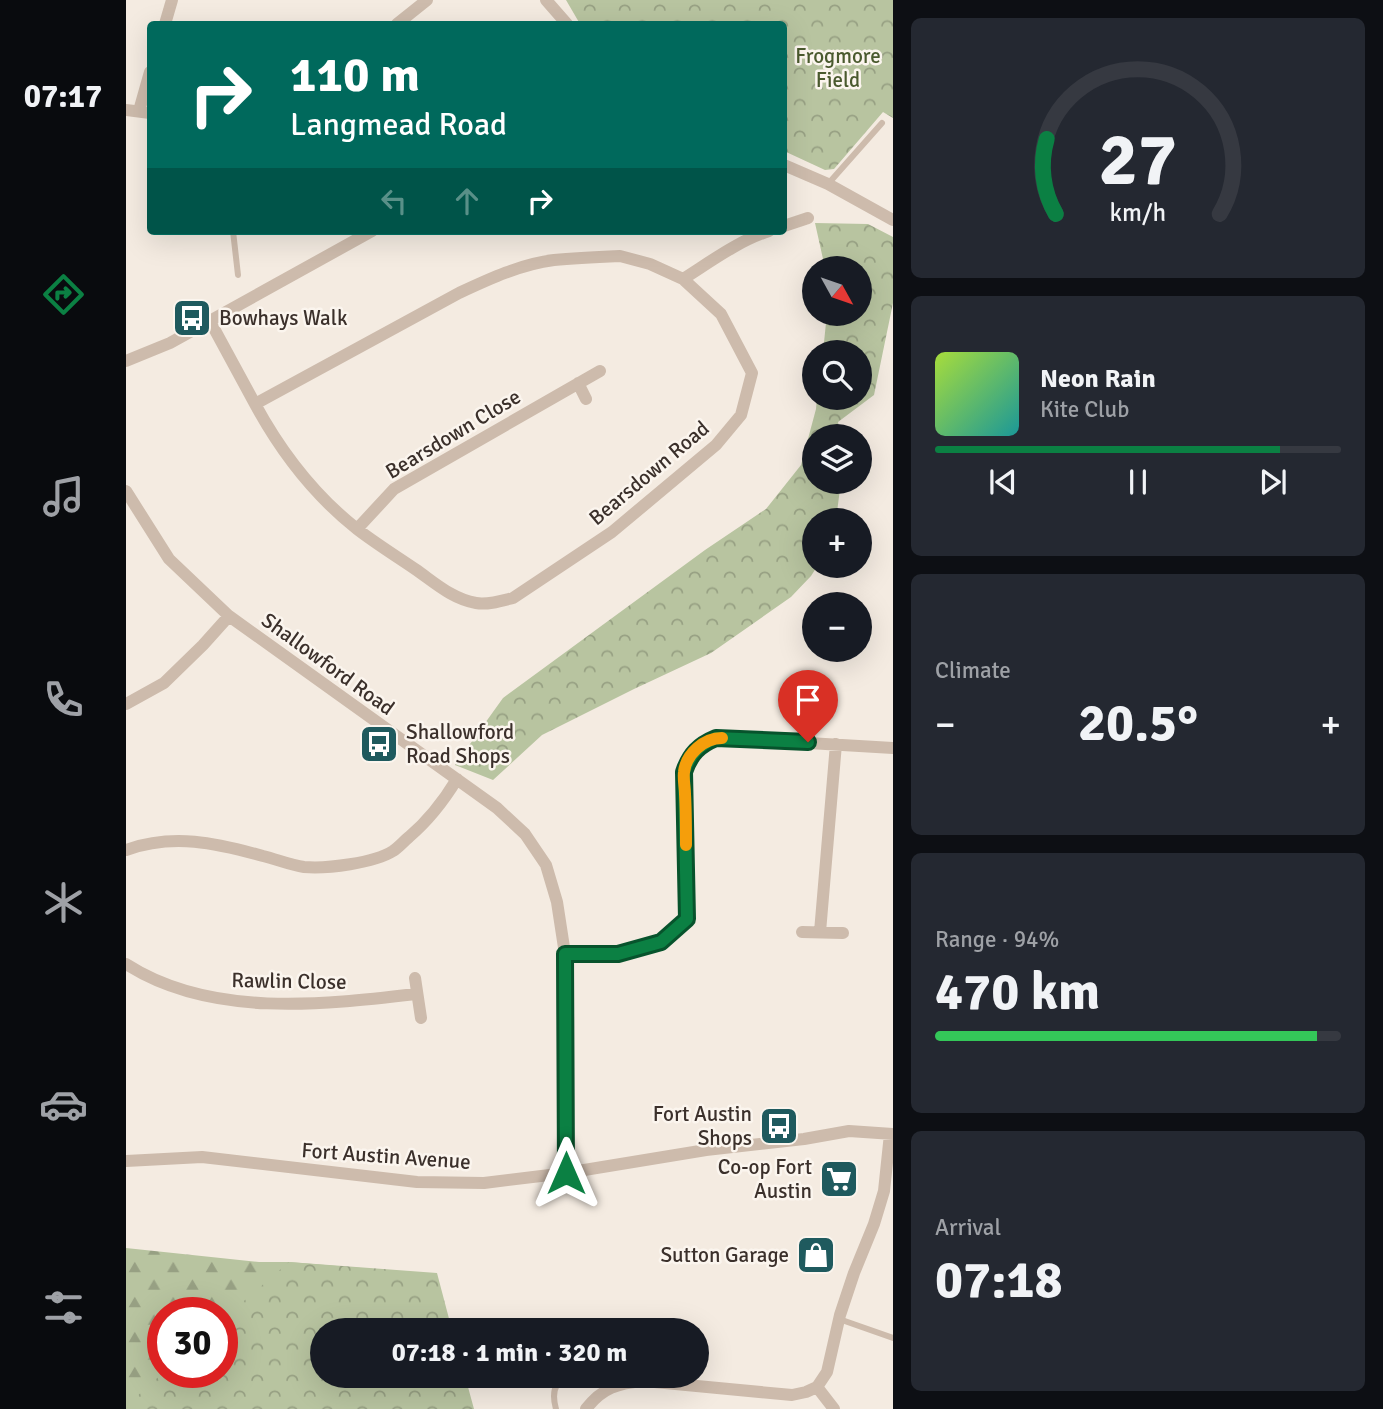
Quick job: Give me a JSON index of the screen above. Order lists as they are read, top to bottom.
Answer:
{
  "streets": {
    "street": [
      "Bearsdown Close",
      "Bearsdown Road",
      "Shallowford Road",
      "Rawlin Close",
      "Fort Austin Avenue"
    ]
  },
  "crossings": [
    ["Bearsdown Close", "Bearsdown Road"],
    ["Shallowford Road", "Fort Austin Avenue"]
  ],
  "parks": ["Frogmore Field"],
  "places": {
    "bus stop": ["Bowhays Walk", "Shallowford Road Shops", "Fort Austin Shops"],
    "supermarket": ["Co-op Fort Austin"],
    "shop": ["Sutton Garage"]
  },
  "north": "bottom right",
  "page": {
    "tabs": "07:17",
    "turn": ["110 m", "Langmead Road"],
    "map_buttons": ["+", "−"],
    "song": ["Neon Rain", "Kite Club"],
    "tile": [
      "Climate",
      ["Range · 94%", "470 km"],
      ["Arrival", "07:18"]
    ],
    "heat": ["−", "20.5°", "+"],
    "limit": "30",
    "trip": "07:18 · 1 min · 320 m",
    "gauge": ["27", "km/h"]
  }
}
